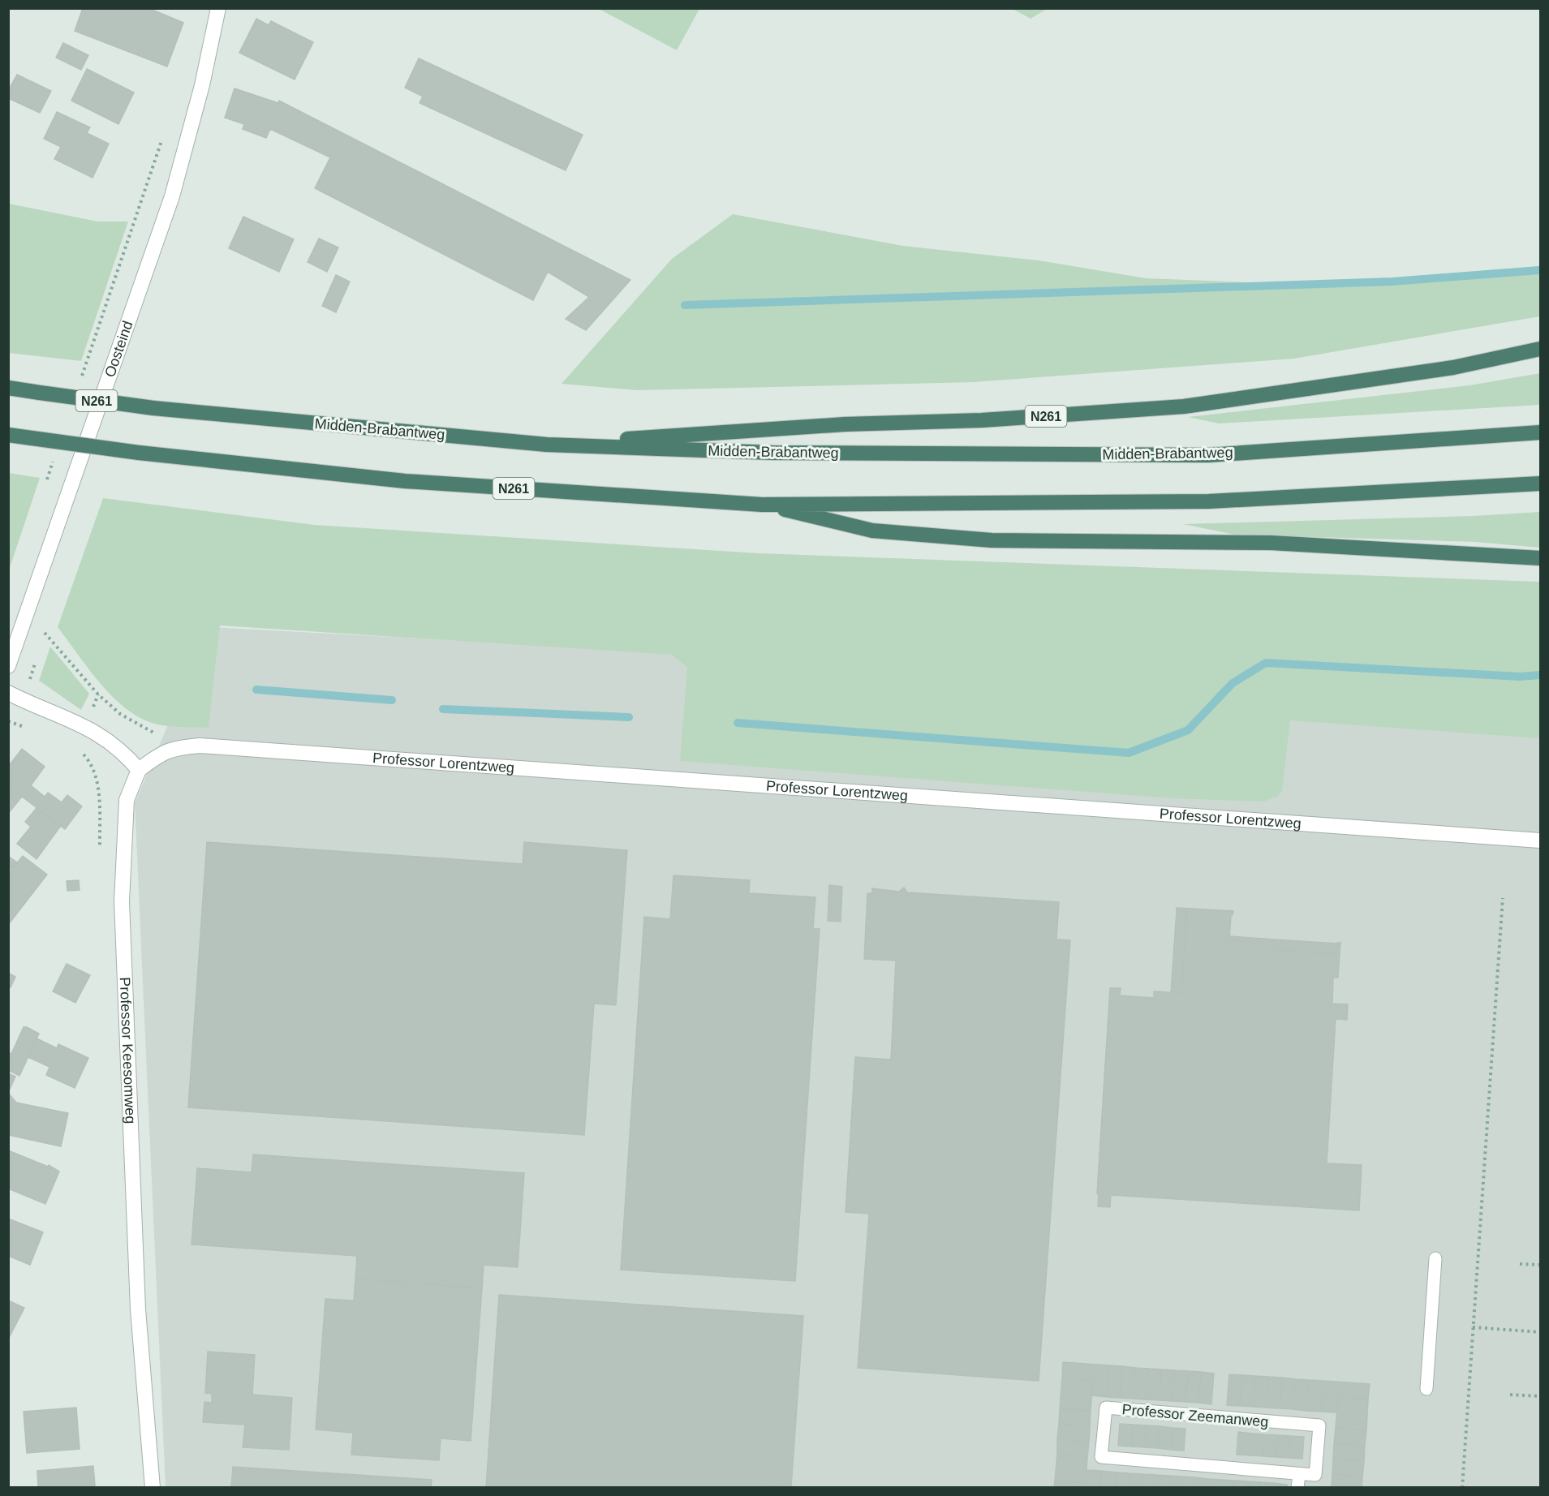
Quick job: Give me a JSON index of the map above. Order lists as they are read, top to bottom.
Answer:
{
  "streets": {
    "highway": ["N261", "Midden-Brabantweg"],
    "street": ["Oosteind", "Professor Lorentzweg", "Professor Keesomweg"],
    "lane": ["Professor Zeemanweg"]
  },
  "crossings": [
    ["N261", "Midden-Brabantweg"],
    ["Professor Lorentzweg", "Professor Keesomweg"]
  ]
}
